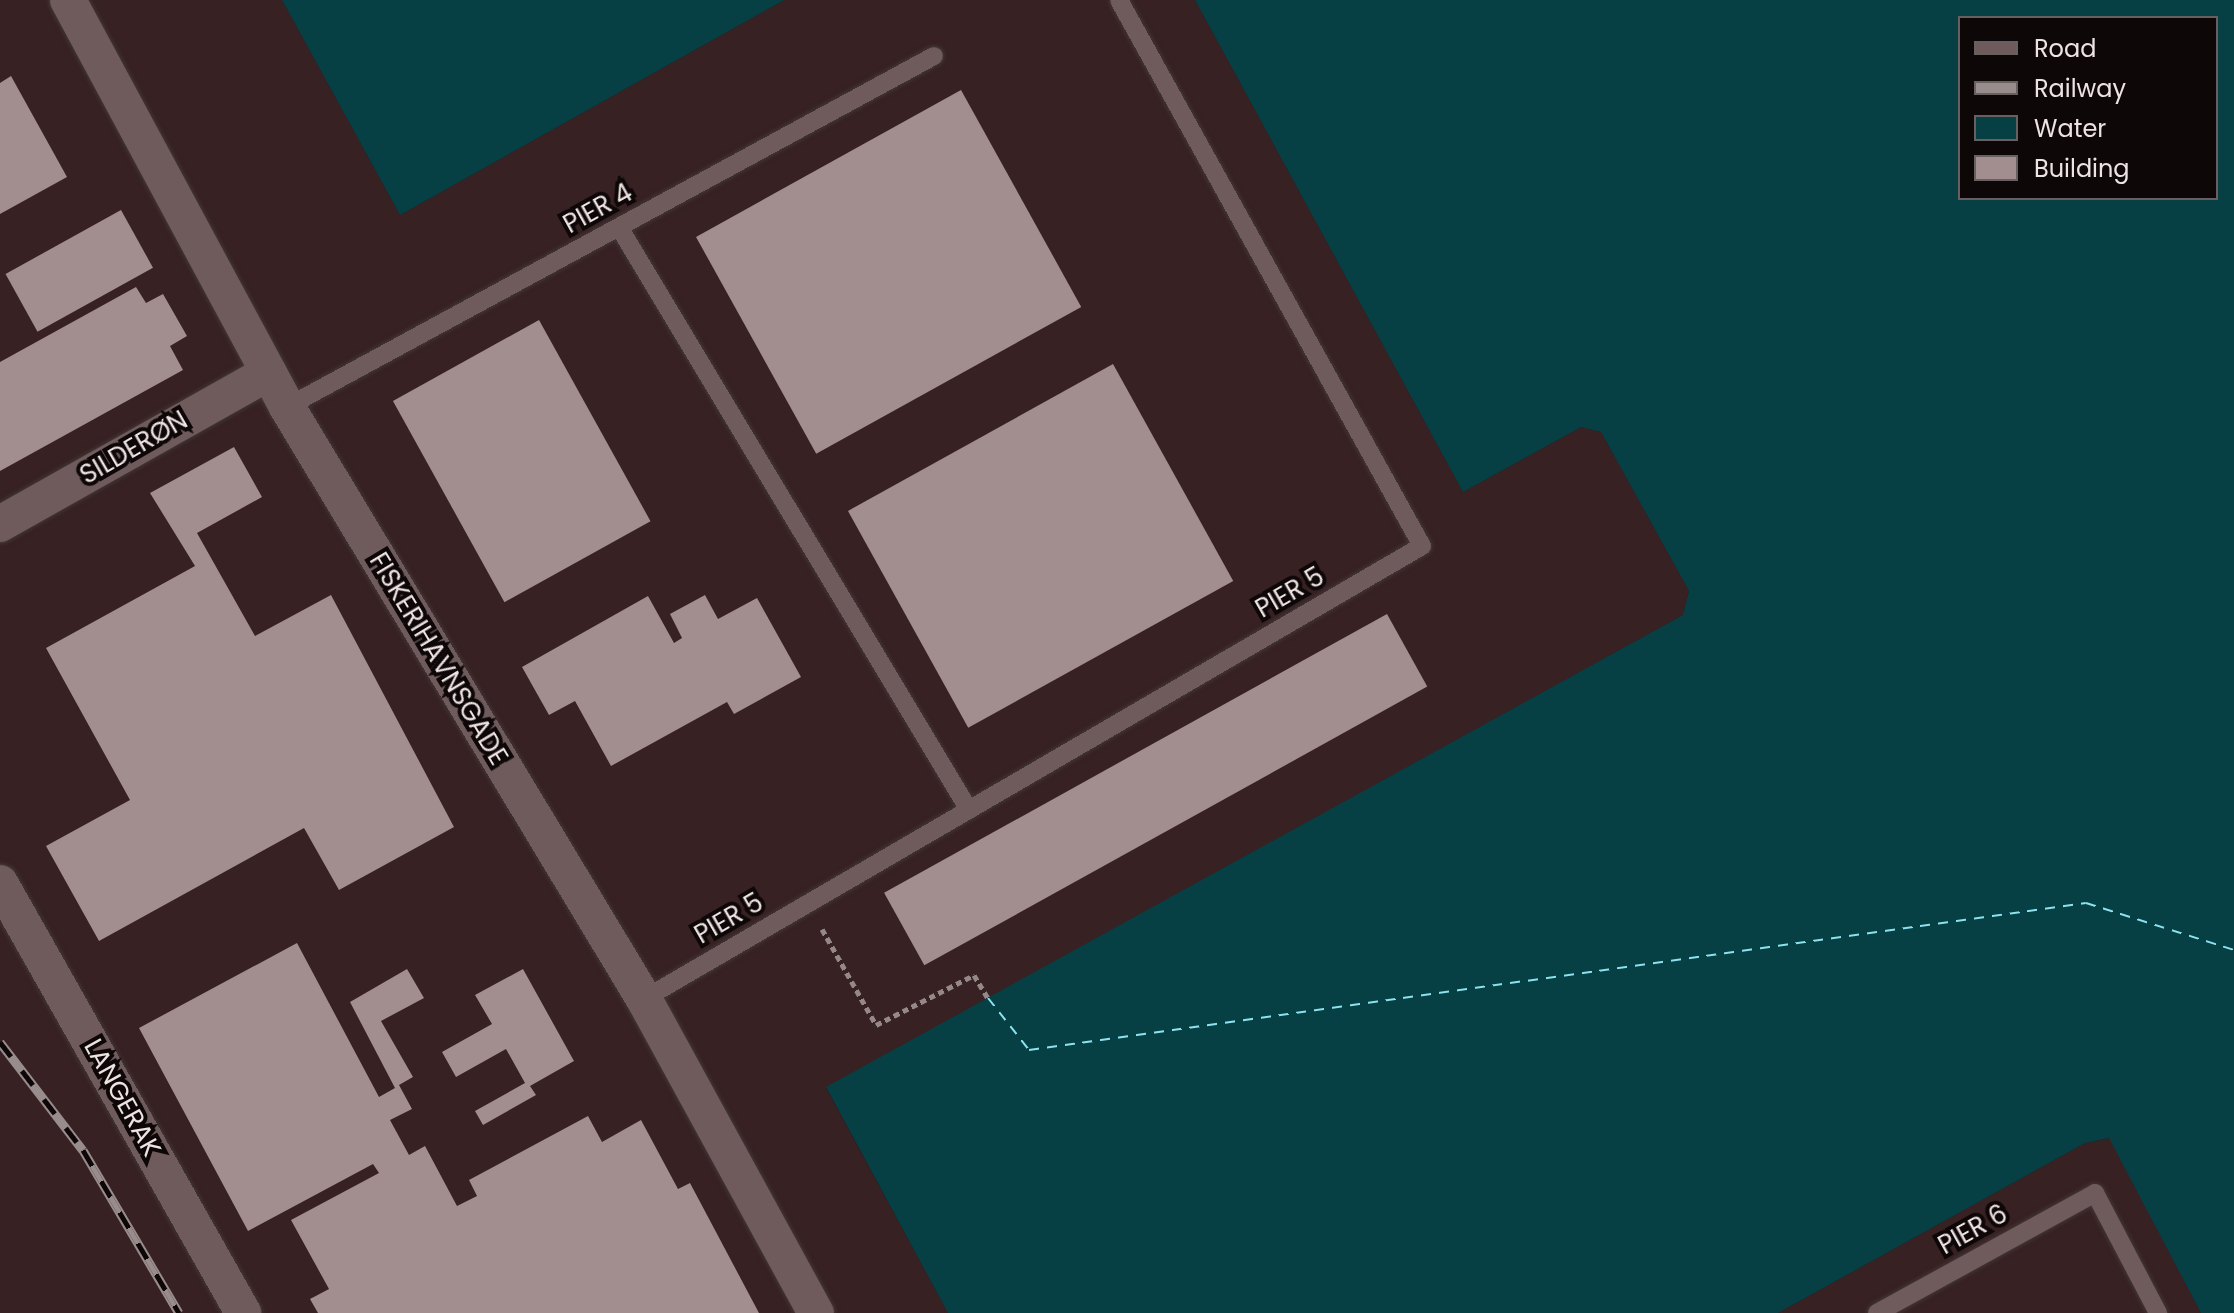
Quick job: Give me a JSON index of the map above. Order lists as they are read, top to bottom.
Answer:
{
  "streets": {
    "street": ["SILDERØN", "FISKERIHAVNSGADE", "LANGERAK"],
    "lane": ["PIER 4", "PIER 5", "PIER 6"]
  },
  "crossings": [
    ["PIER 4", "FISKERIHAVNSGADE"],
    ["SILDERØN", "FISKERIHAVNSGADE"],
    ["PIER 5", "FISKERIHAVNSGADE"]
  ],
  "legend": [
    "Road",
    "Railway",
    "Water",
    "Building"
  ]
}
